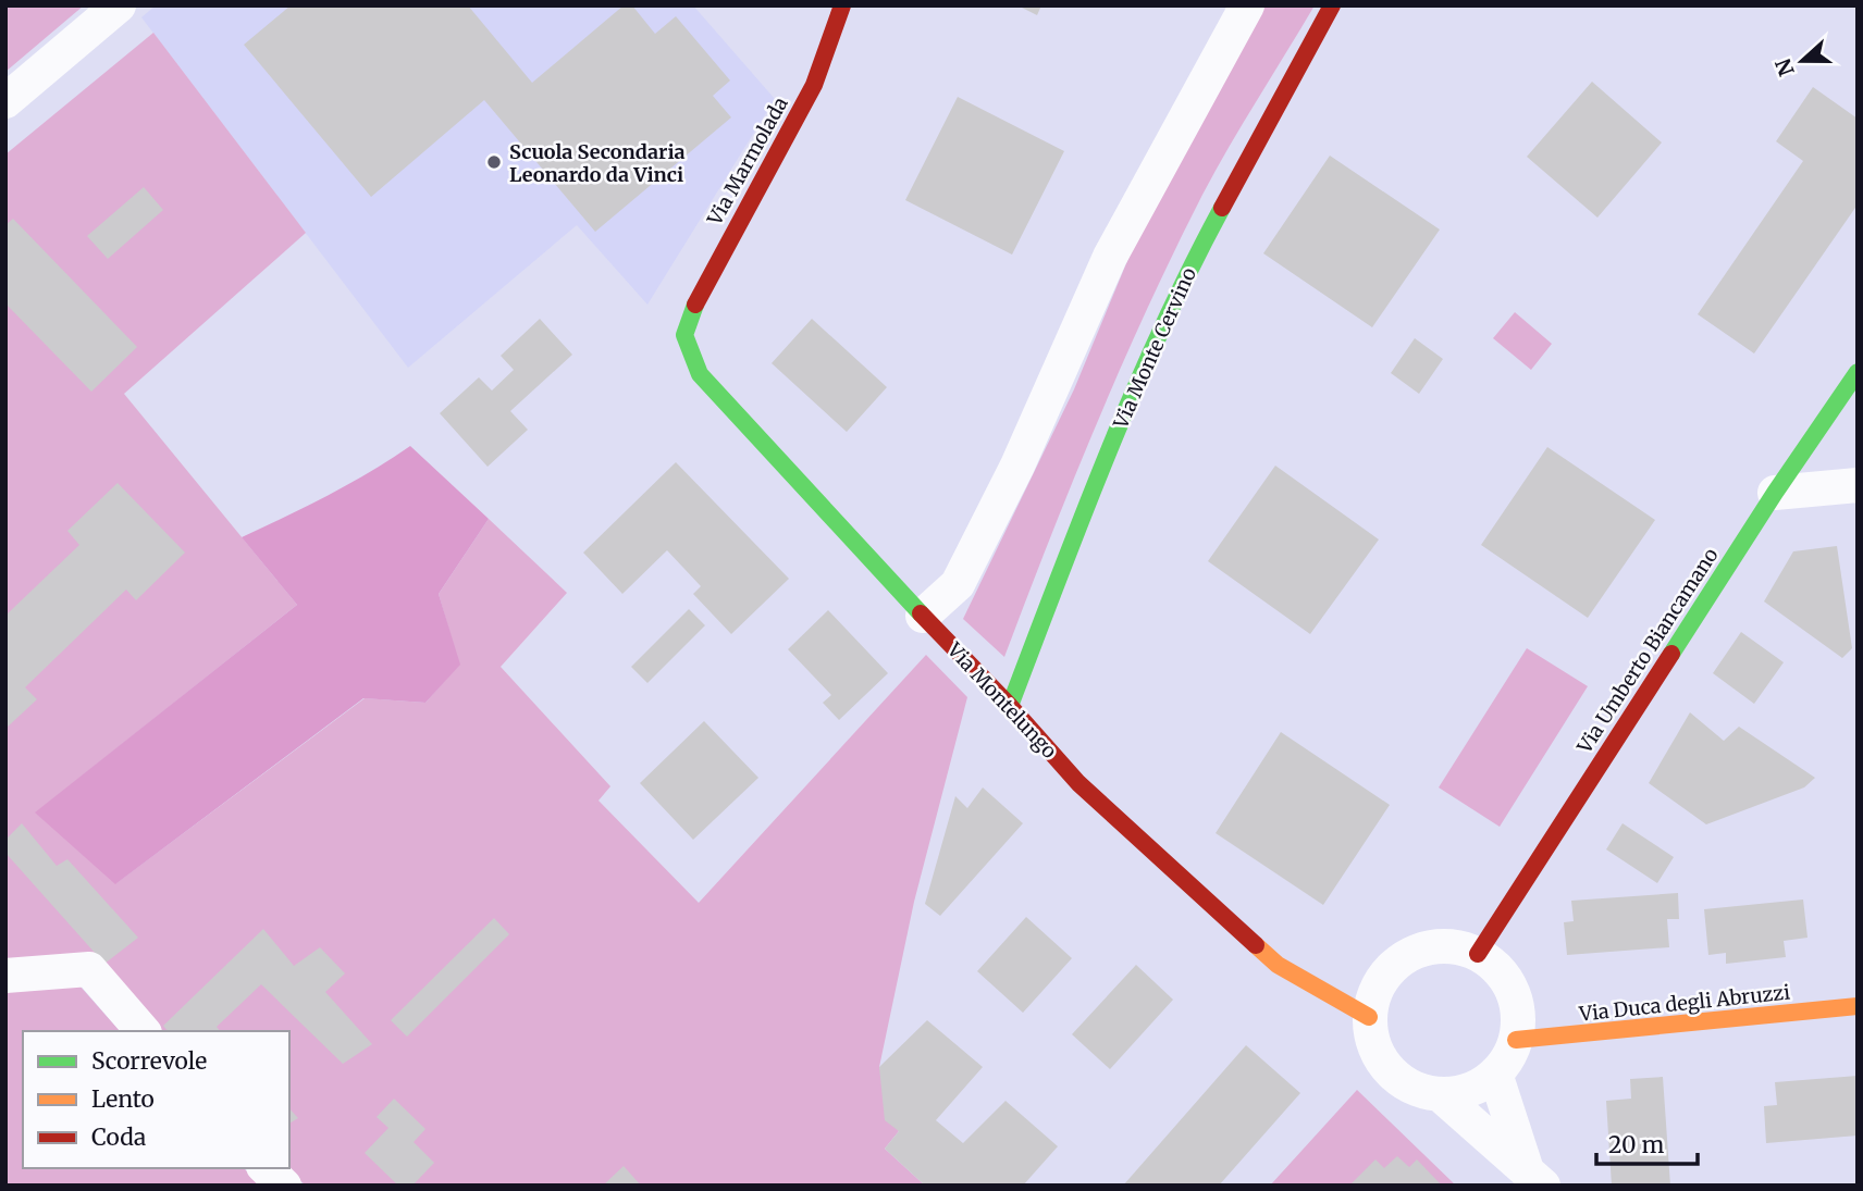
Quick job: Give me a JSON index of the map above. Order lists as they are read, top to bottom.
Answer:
{
  "streets": {
    "street": [
      "Via Marmolada",
      "Via Monte Cervino",
      "Via Umberto Biancamano",
      "Via Montelungo",
      "Via Duca degli Abruzzi"
    ]
  },
  "crossings": [
    ["Via Marmolada", "Via Montelungo"],
    ["Via Monte Cervino", "Via Montelungo"],
    ["Via Umberto Biancamano", "Via Montelungo"],
    ["Via Umberto Biancamano", "Via Duca degli Abruzzi"],
    ["Via Montelungo", "Via Duca degli Abruzzi"]
  ],
  "places": ["Scuola Secondaria Leonardo da Vinci"],
  "legend": ["Scorrevole", "Lento", "Coda"],
  "scale_bar": "20 m",
  "north": "left"
}
